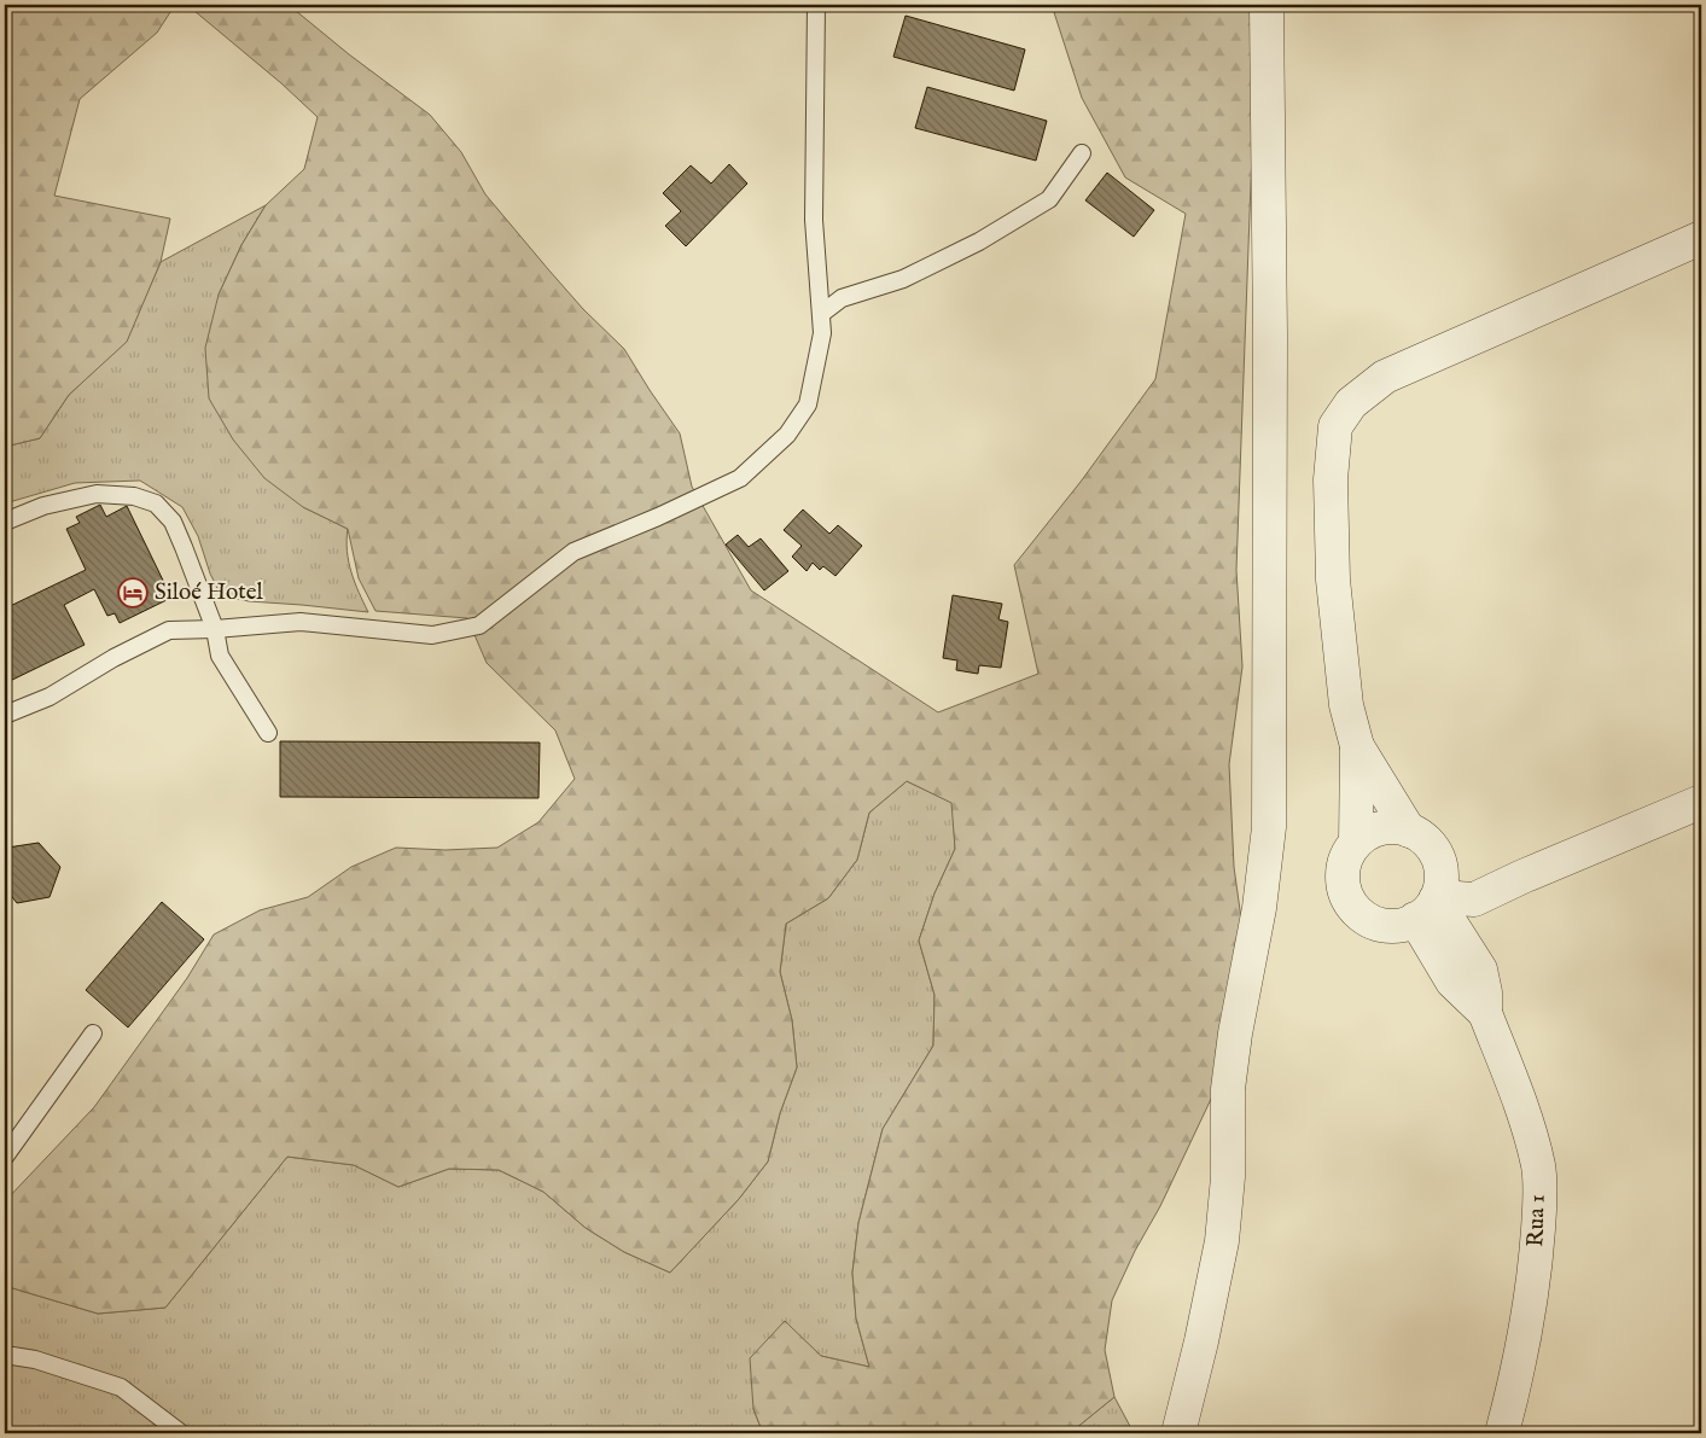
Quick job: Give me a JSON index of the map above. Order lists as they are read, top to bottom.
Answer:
{
  "streets": {
    "street": ["Rua 1"]
  },
  "places": {
    "hotel": ["Siloé Hotel"]
  }
}
